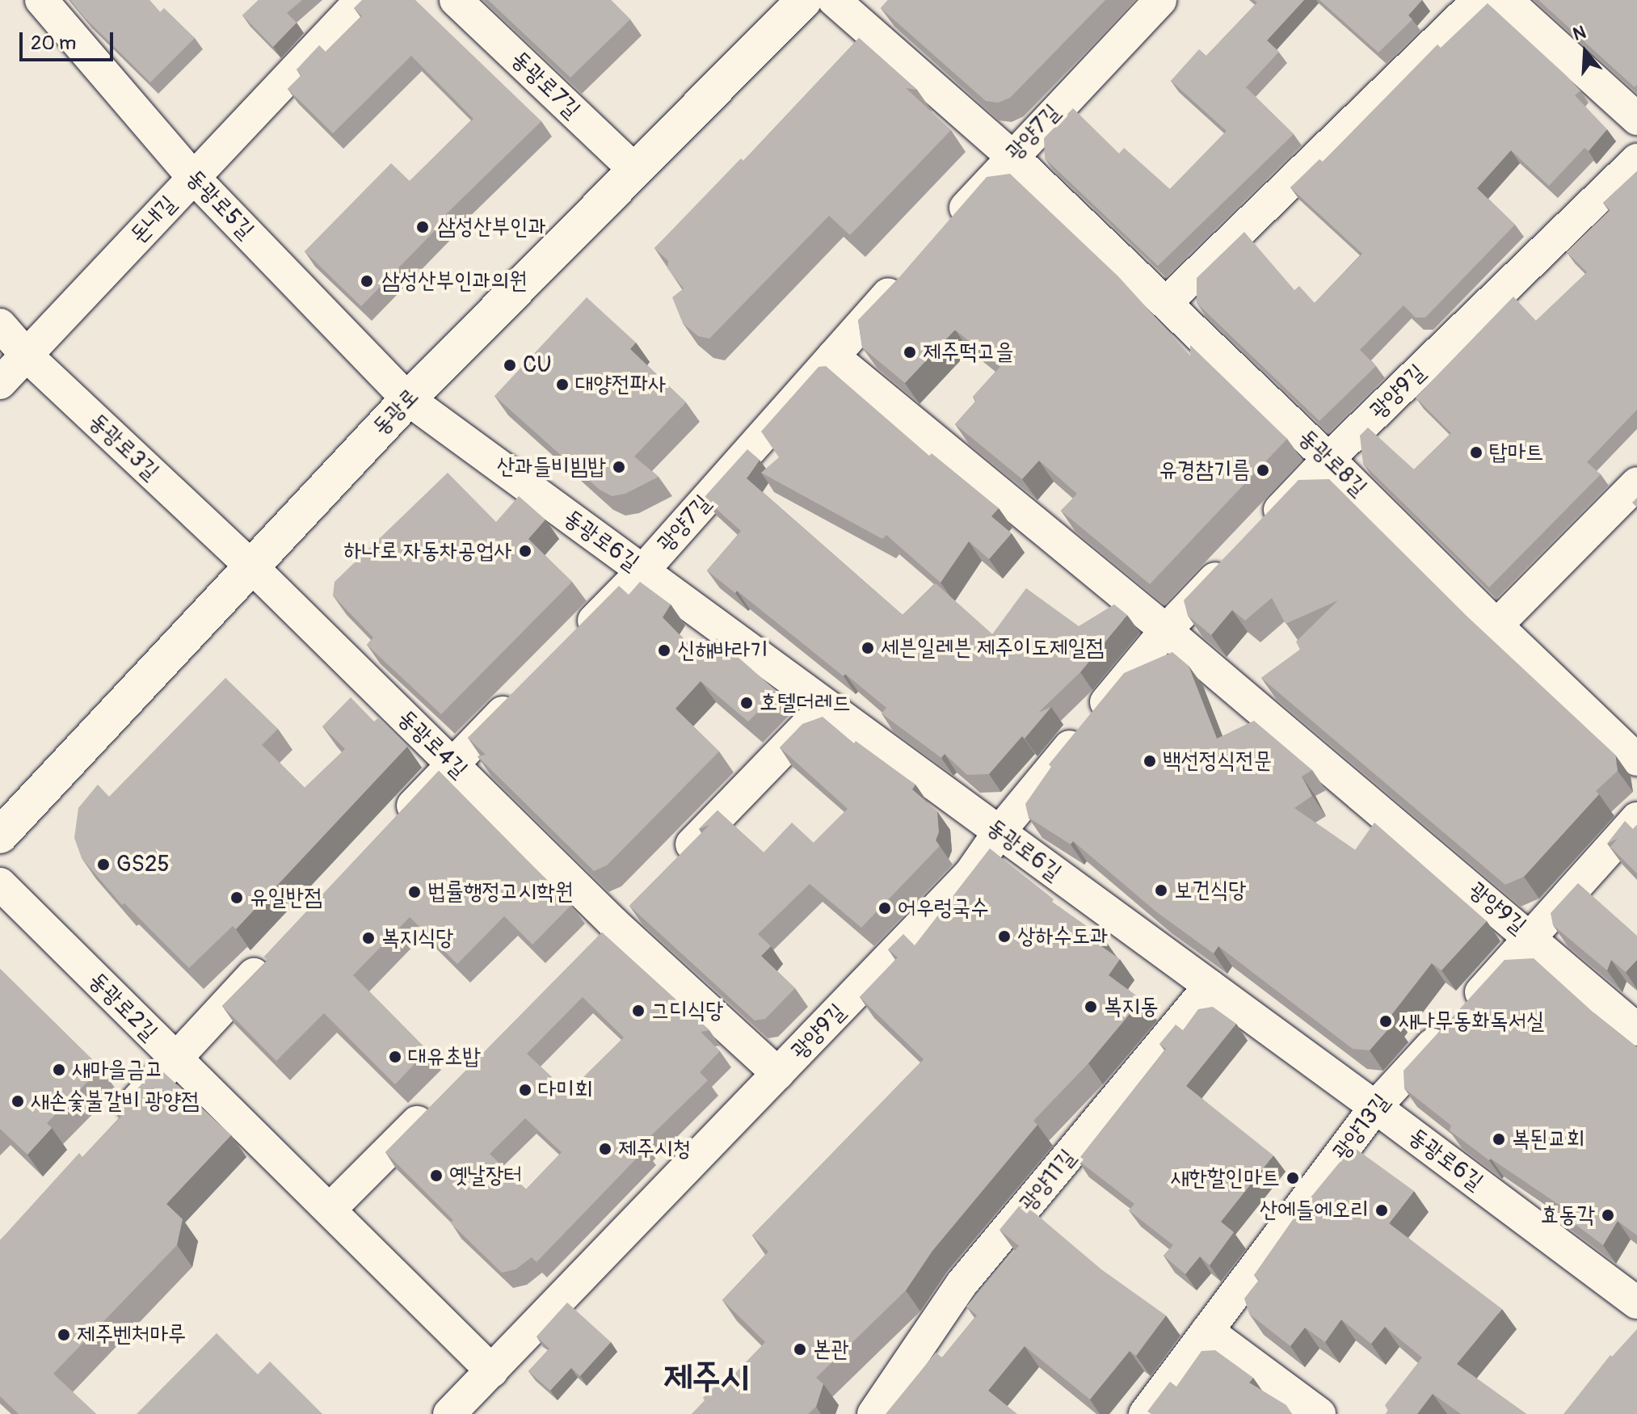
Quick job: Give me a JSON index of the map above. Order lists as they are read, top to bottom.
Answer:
{
  "streets": {
    "main road": ["동광로"],
    "street": [
      "동광로7길",
      "광양7길",
      "동광로5길",
      "돈내길",
      "광양9길",
      "동광로3길",
      "동광로8길",
      "동광로6길",
      "동광로4길",
      "동광로2길",
      "광양13길",
      "광양11길"
    ]
  },
  "crossings": [
    ["동광로7길", "동광로"],
    ["광양7길", "동광로8길"],
    ["광양7길", "동광로6길"],
    ["동광로5길", "돈내길"],
    ["동광로5길", "동광로"],
    ["동광로5길", "동광로6길"],
    ["돈내길", "동광로3길"],
    ["광양9길", "동광로8길"],
    ["광양9길", "동광로6길"],
    ["광양9길", "동광로4길"],
    ["광양9길", "동광로2길"],
    ["광양9길", "광양13길"],
    ["동광로", "동광로3길"],
    ["동광로", "동광로6길"],
    ["동광로", "동광로4길"],
    ["동광로3길", "동광로4길"],
    ["동광로6길", "광양13길"],
    ["동광로6길", "광양11길"]
  ],
  "districts": ["제주시"],
  "places": [
    "삼성산부인과",
    "삼성산부인과의원",
    "제주떡고을",
    "CU",
    "대양전파사",
    "탑마트",
    "산과들비빔밥",
    "유경참기름",
    "하나로 자동차공업사",
    "세븐일레븐 제주이도제일점",
    "신해바라기",
    "호텔더레드",
    "백선정식전문",
    "GS25",
    "보건식당",
    "법률행정고시학원",
    "유일반점",
    "어우렁국수",
    "상하수도과",
    "복지식당",
    "복지동",
    "그디식당",
    "새나무동화독서실",
    "대유초밥",
    "새마을금고",
    "다미회",
    "새손숯불갈비 광양점",
    "복된교회",
    "제주시청",
    "옛날장터",
    "새한할인마트",
    "산에들에오리",
    "효동각",
    "제주벤처마루",
    "본관"
  ],
  "scale_bar": "20 m",
  "north": "top"
}
